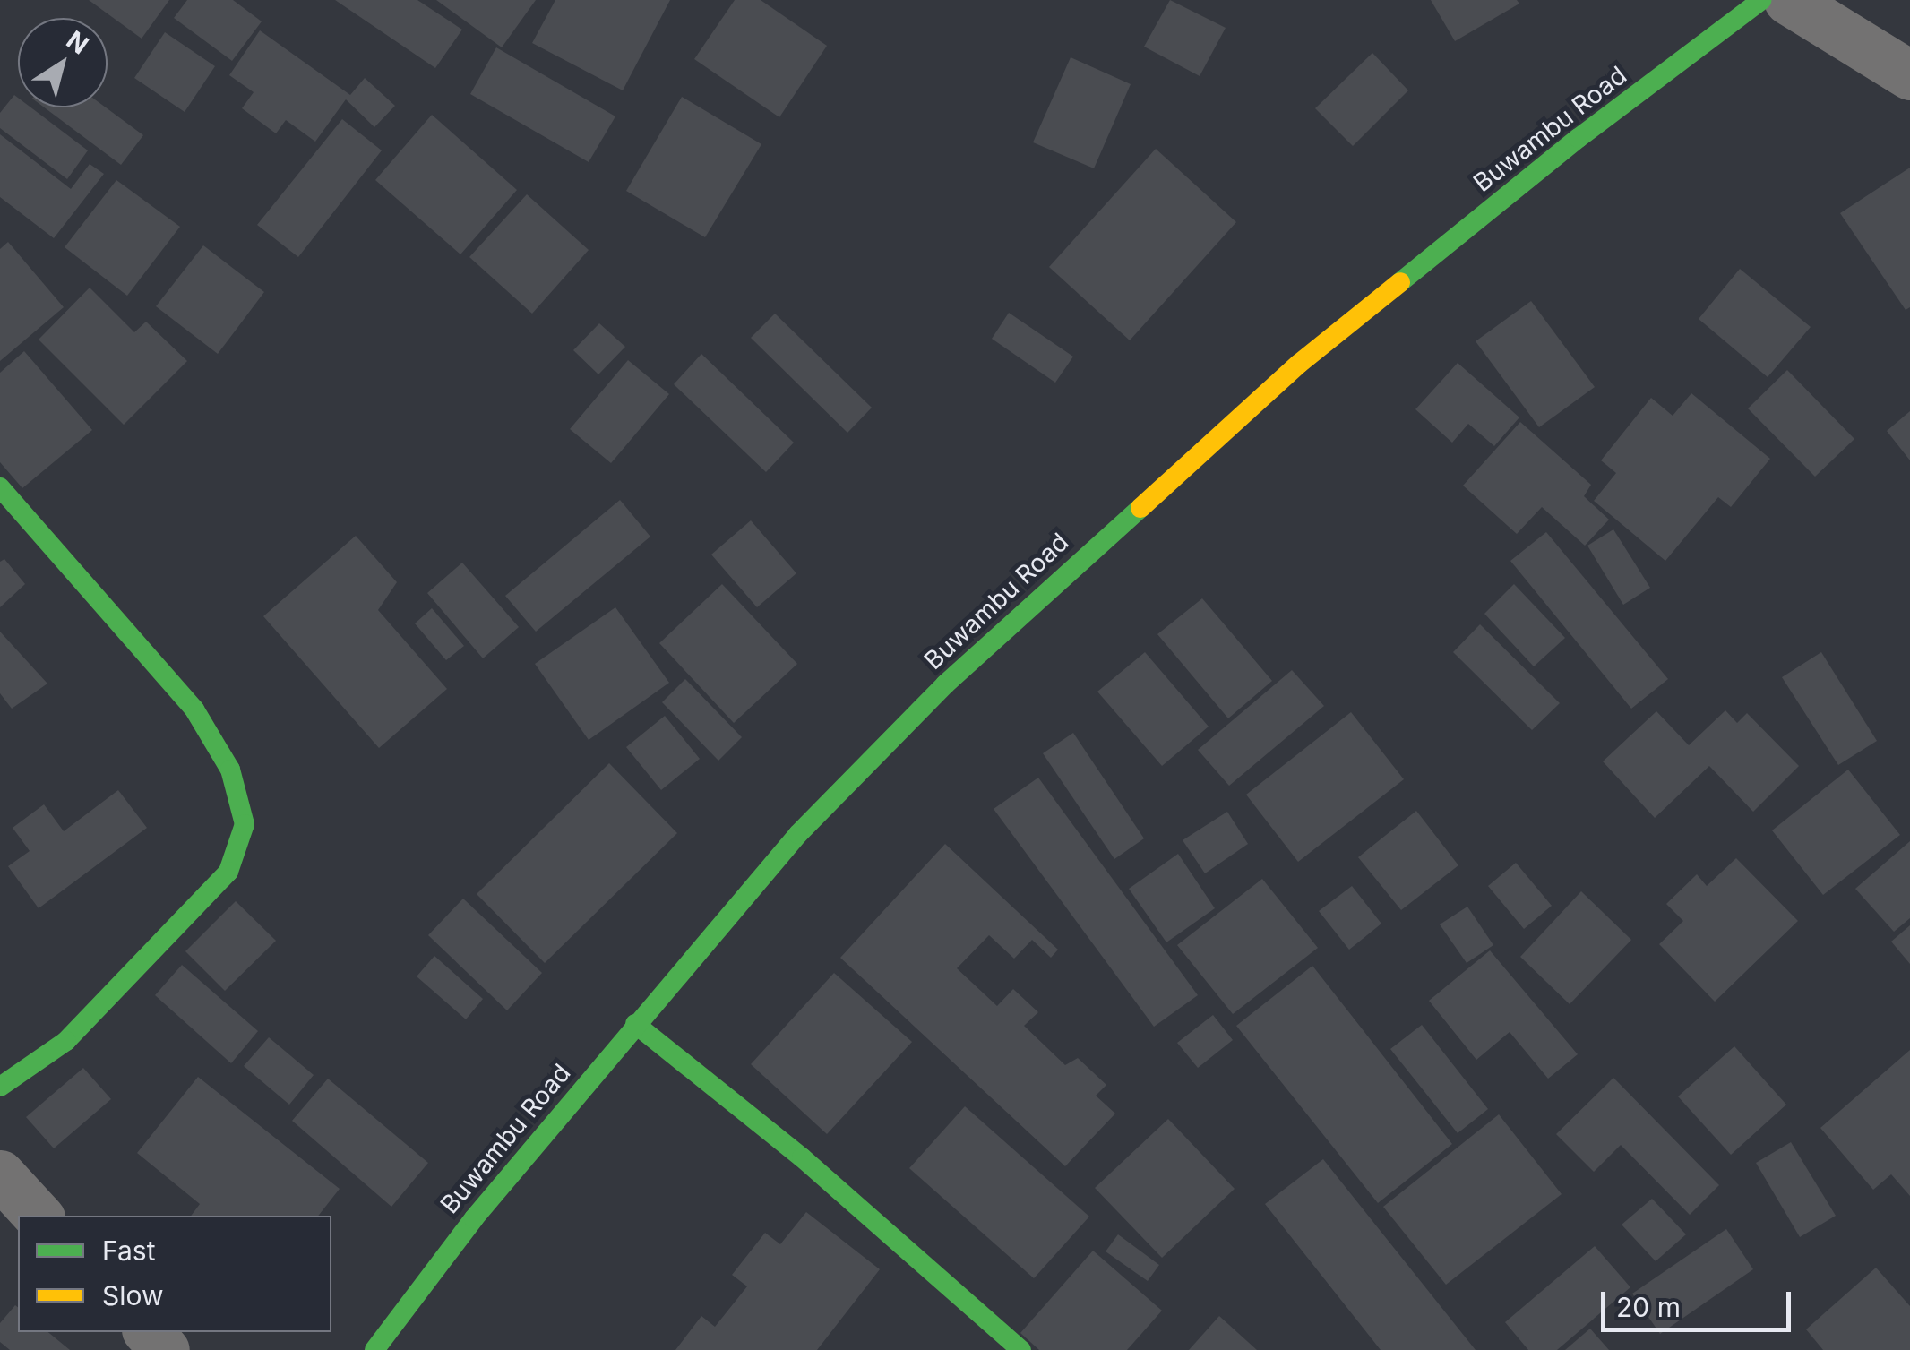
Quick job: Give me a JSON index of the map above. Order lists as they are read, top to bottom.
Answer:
{
  "streets": {
    "street": ["Buwambu Road"]
  },
  "legend": ["Fast", "Slow"],
  "scale_bar": "20 m",
  "north": "top right"
}
